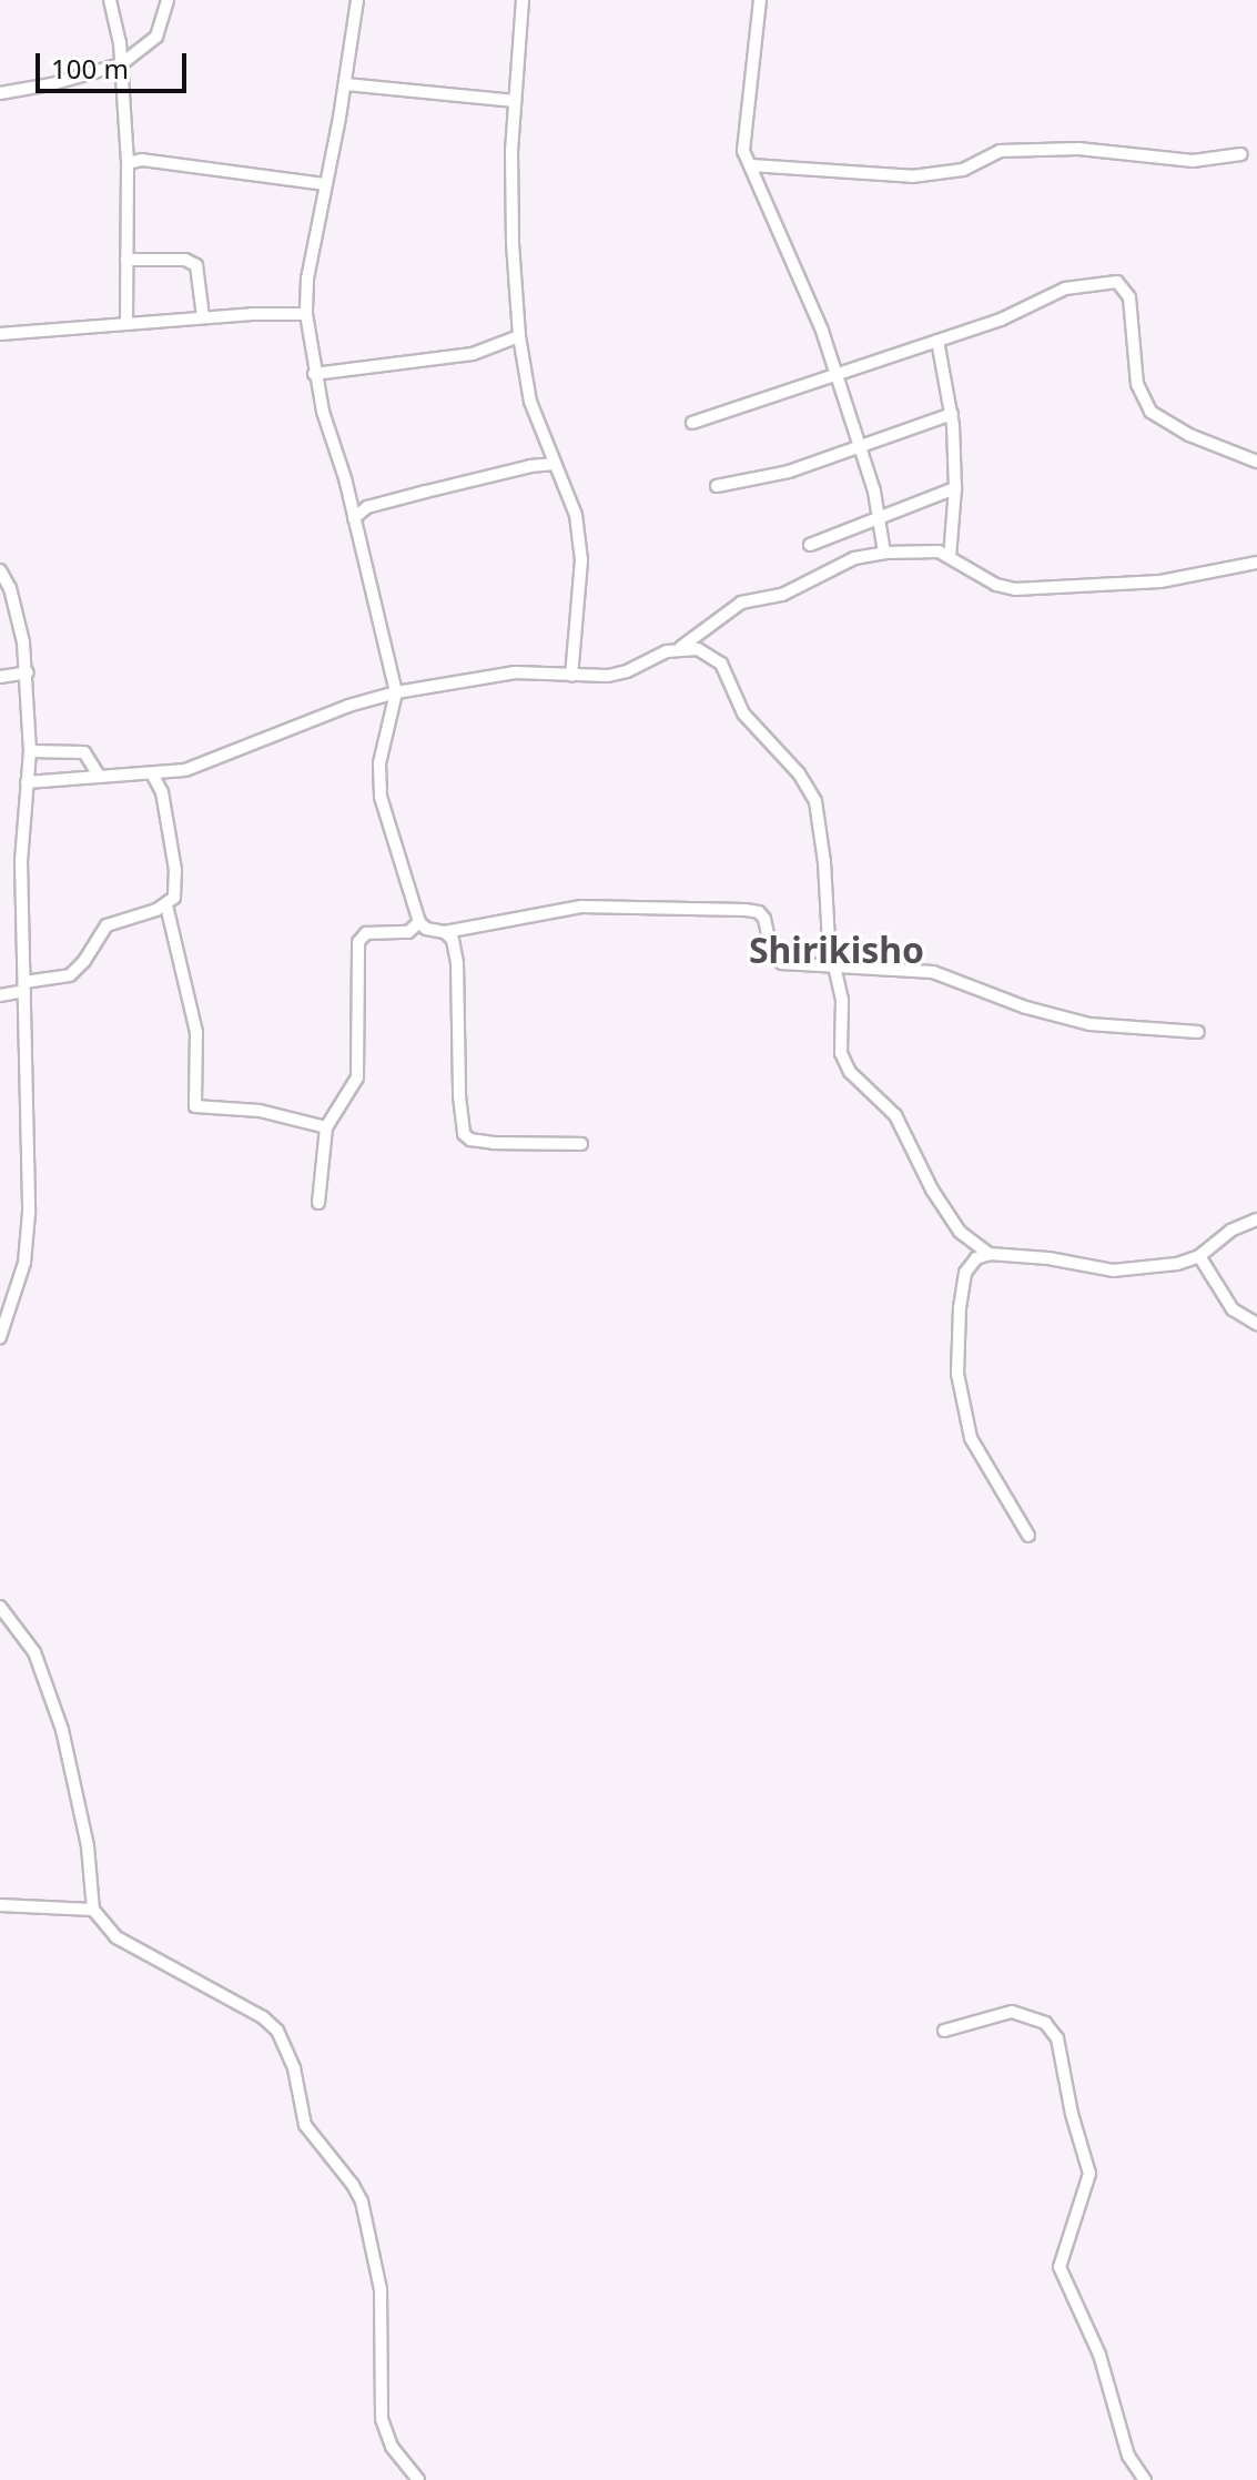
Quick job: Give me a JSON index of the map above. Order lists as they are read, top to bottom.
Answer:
{
  "districts": ["Shirikisho"],
  "scale_bar": "100 m"
}
